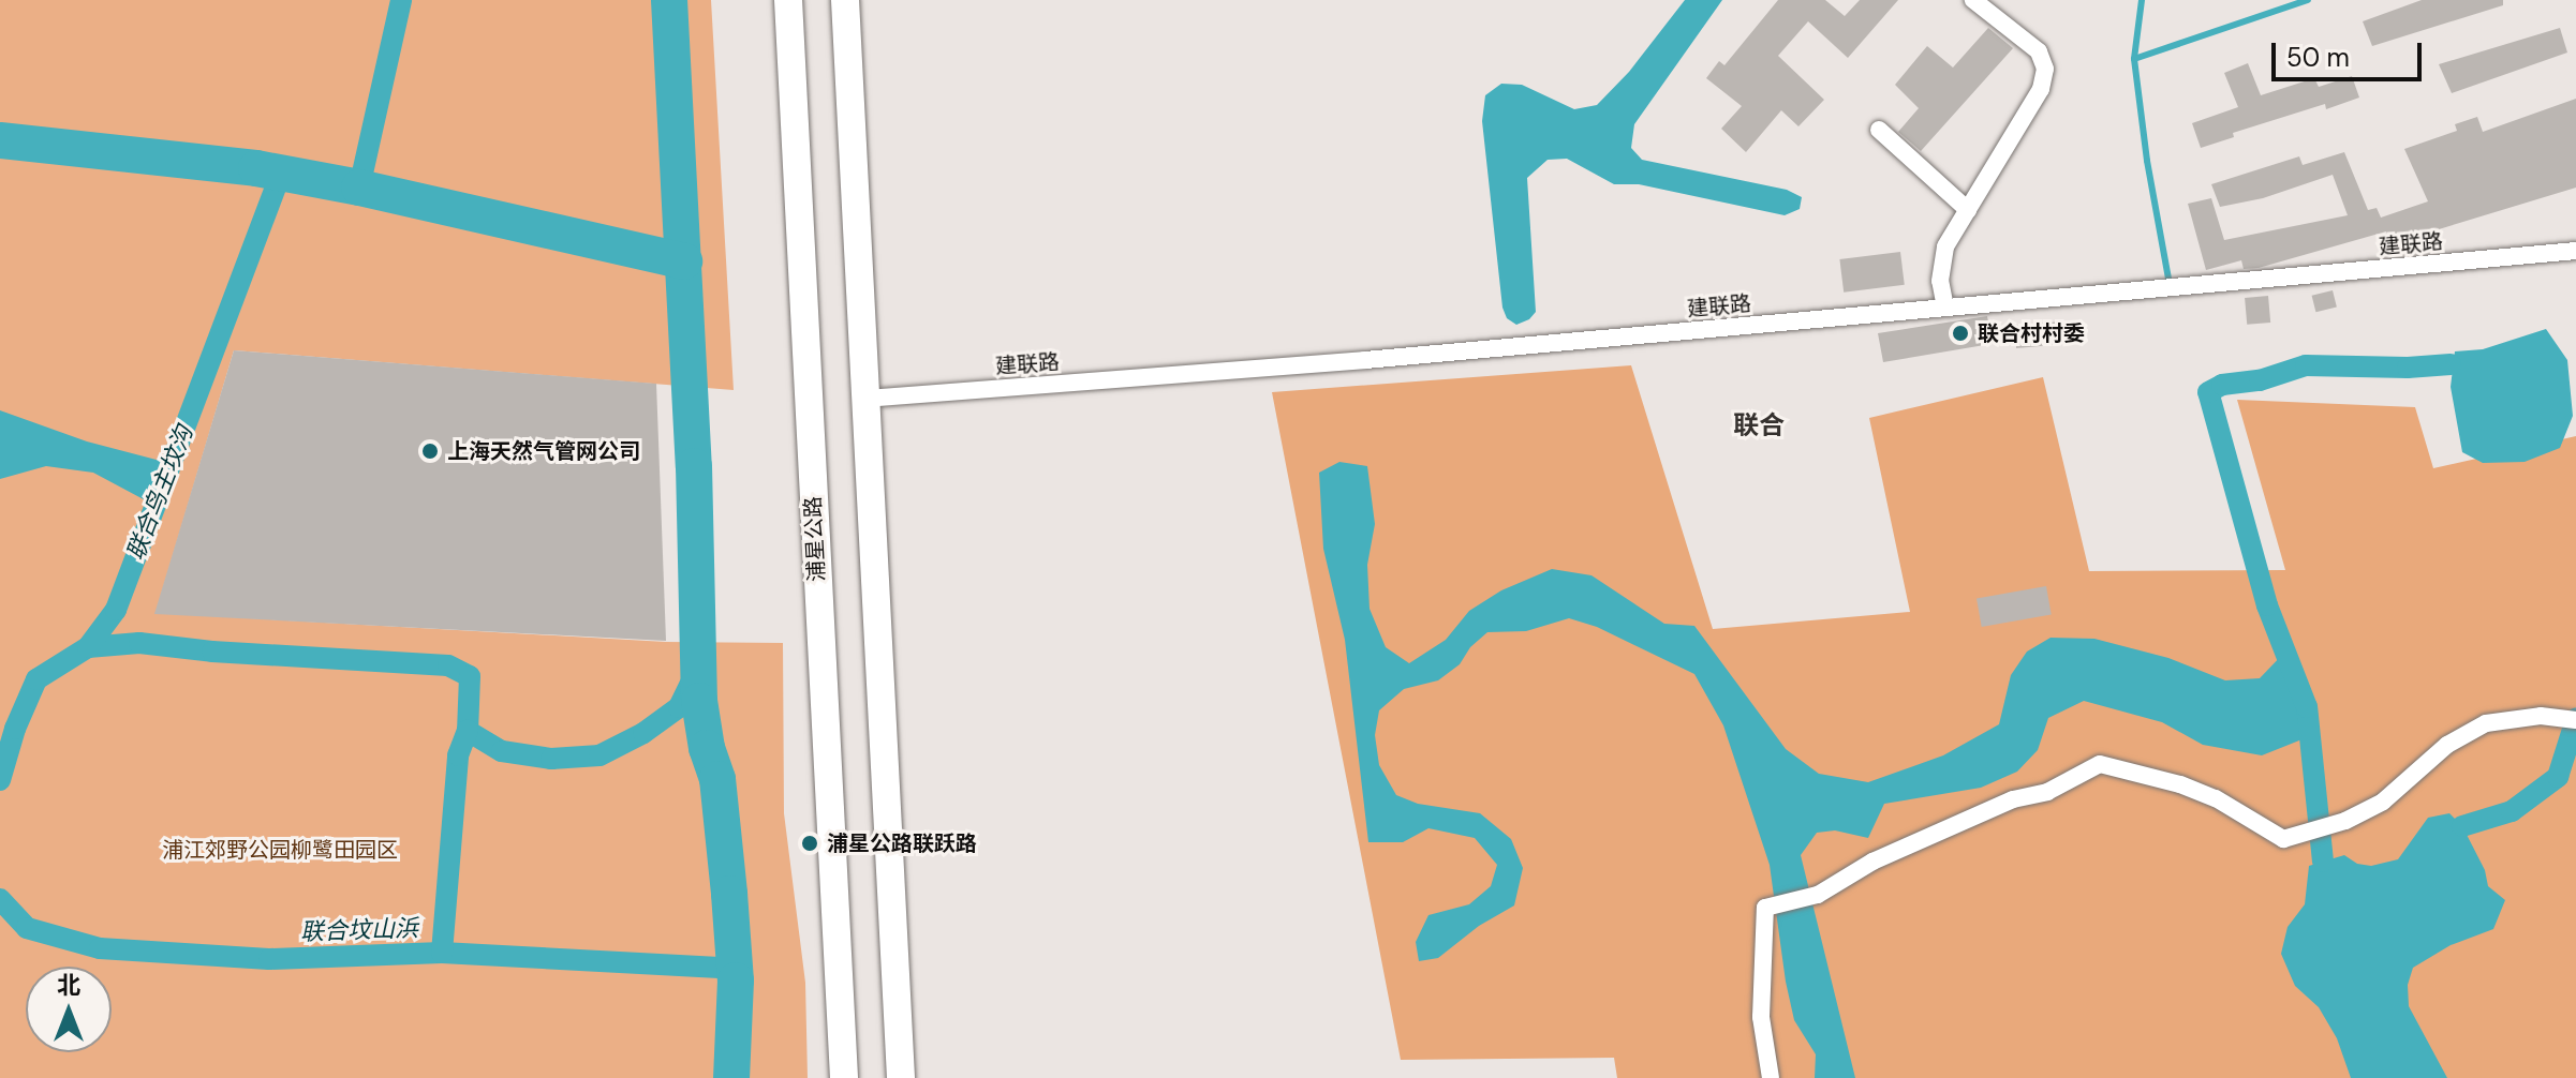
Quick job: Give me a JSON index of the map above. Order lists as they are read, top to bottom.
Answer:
{
  "streets": {
    "main road": ["浦星公路"],
    "street": ["建联路"]
  },
  "districts": ["联合"],
  "water": ["联合鸟主坟沟", "联合坟山浜"],
  "parks": ["浦江郊野公园柳鹭田园区"],
  "places": ["联合村村委", "上海天然气管网公司", "浦星公路联跃路"],
  "scale_bar": "50 m",
  "north": "top"
}
